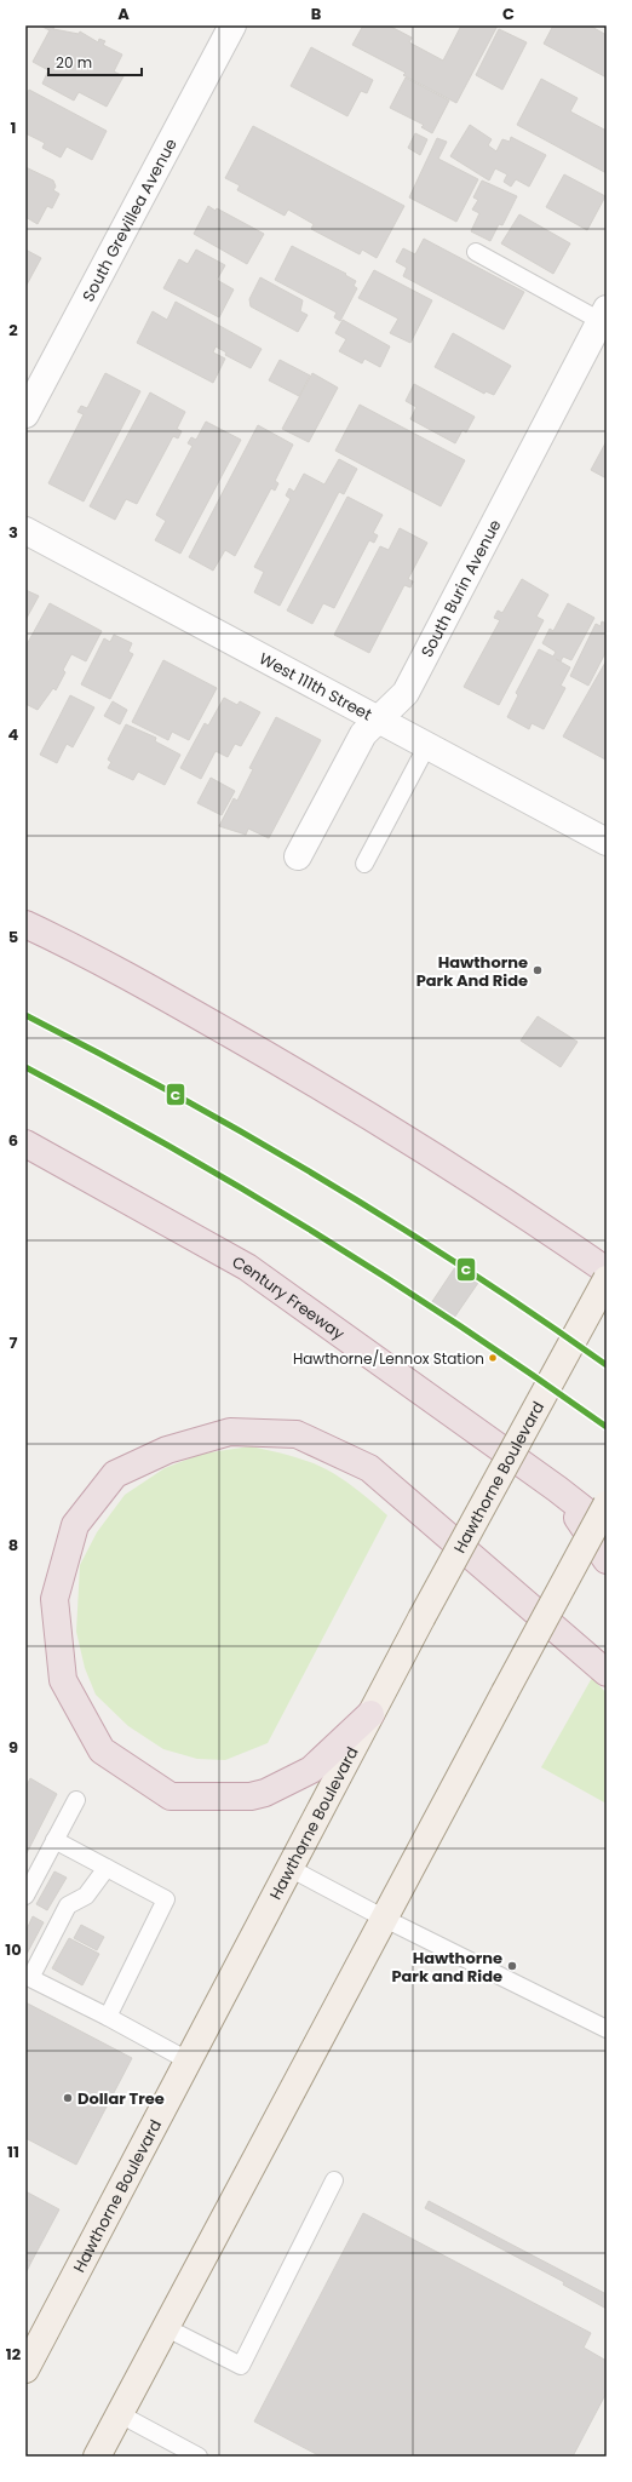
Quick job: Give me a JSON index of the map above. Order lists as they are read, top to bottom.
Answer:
{
  "streets": {
    "highway": ["Century Freeway"],
    "main road": ["Hawthorne Boulevard"],
    "street": ["South Grevillea Avenue", "South Burin Avenue", "West 111th Street"]
  },
  "crossings": [
    ["South Burin Avenue", "West 111th Street"]
  ],
  "places": [
    "Hawthorne Park And Ride",
    "Hawthorne/Lennox Station",
    "Hawthorne Park and Ride",
    "Dollar Tree"
  ],
  "lines": ["transit line C"],
  "scale_bar": "20 m",
  "grid": {
    "columns": ["A", "B", "C"],
    "rows": [
      "1",
      "2",
      "3",
      "4",
      "5",
      "6",
      "7",
      "8",
      "9",
      "10",
      "11",
      "12"
    ]
  }
}
